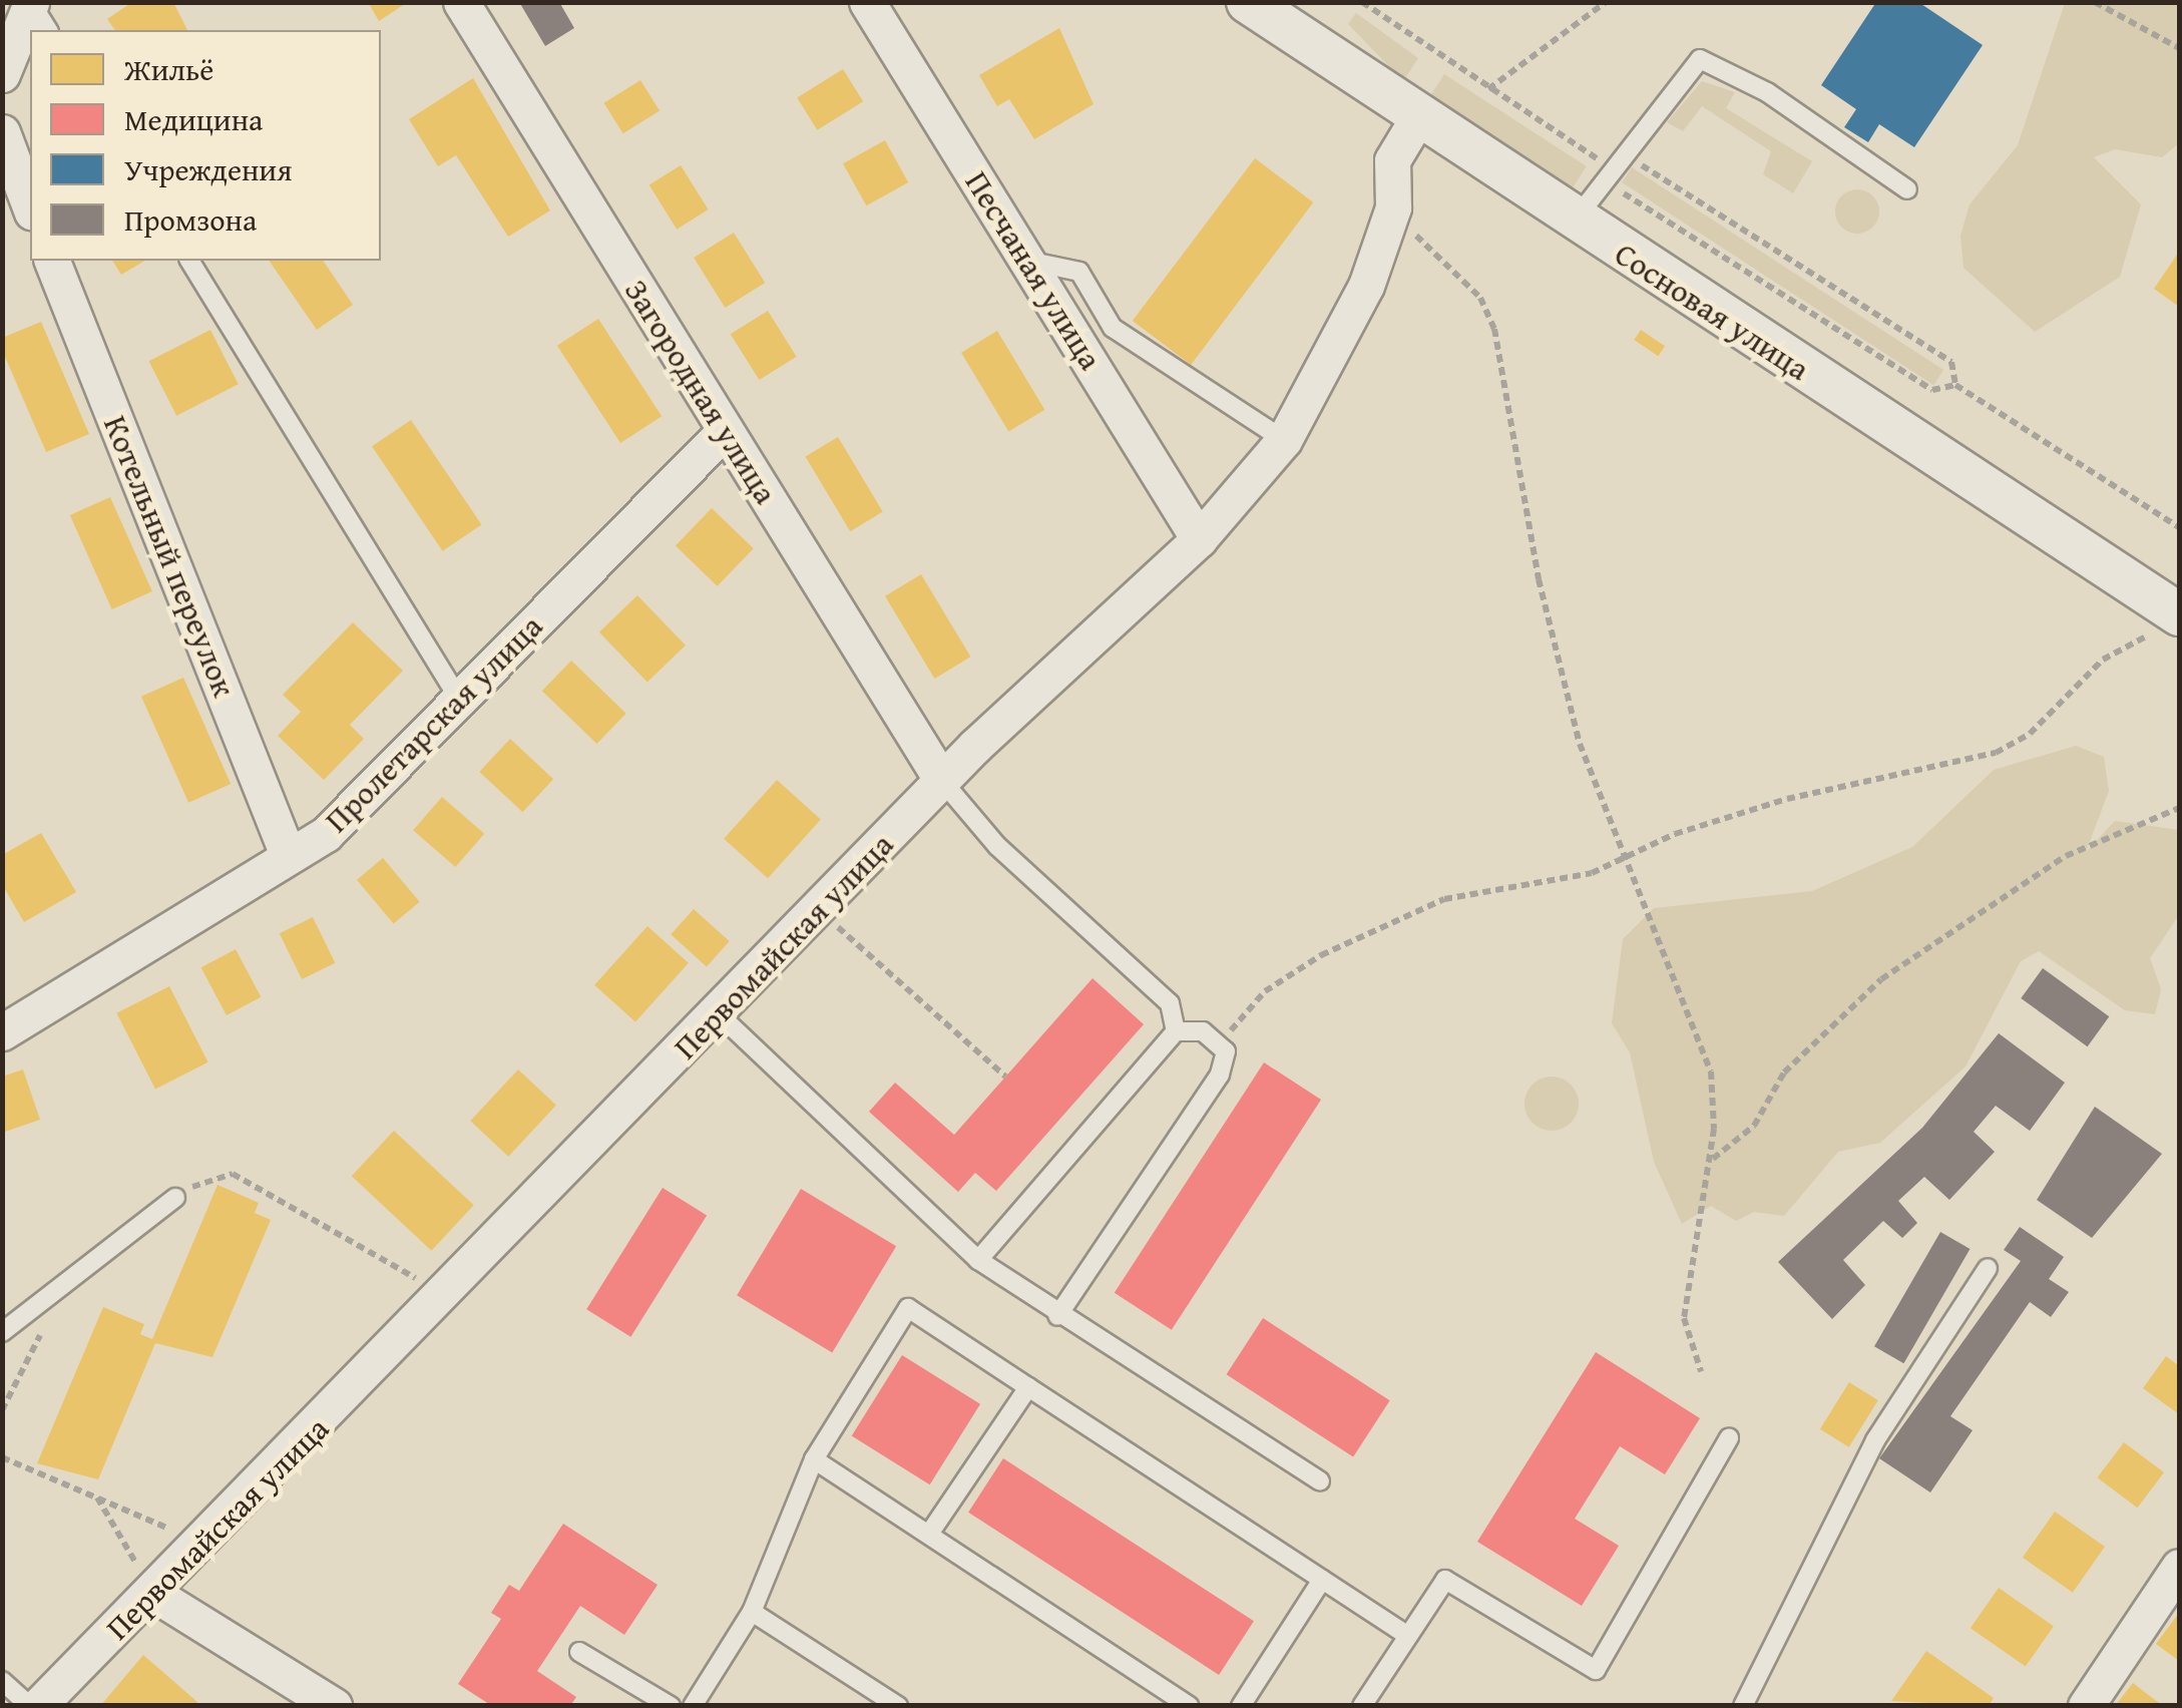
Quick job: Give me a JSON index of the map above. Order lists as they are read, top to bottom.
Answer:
{
  "streets": {
    "street": [
      "Песчаная улица",
      "Сосновая улица",
      "Загородная улица",
      "Котельный переулок",
      "Пролетарская улица",
      "Первомайская улица"
    ]
  },
  "crossings": [
    ["Песчаная улица", "Первомайская улица"],
    ["Сосновая улица", "Первомайская улица"],
    ["Загородная улица", "Пролетарская улица"],
    ["Загородная улица", "Первомайская улица"],
    ["Котельный переулок", "Пролетарская улица"]
  ],
  "legend": [
    "Жильё",
    "Медицина",
    "Учреждения",
    "Промзона"
  ]
}
